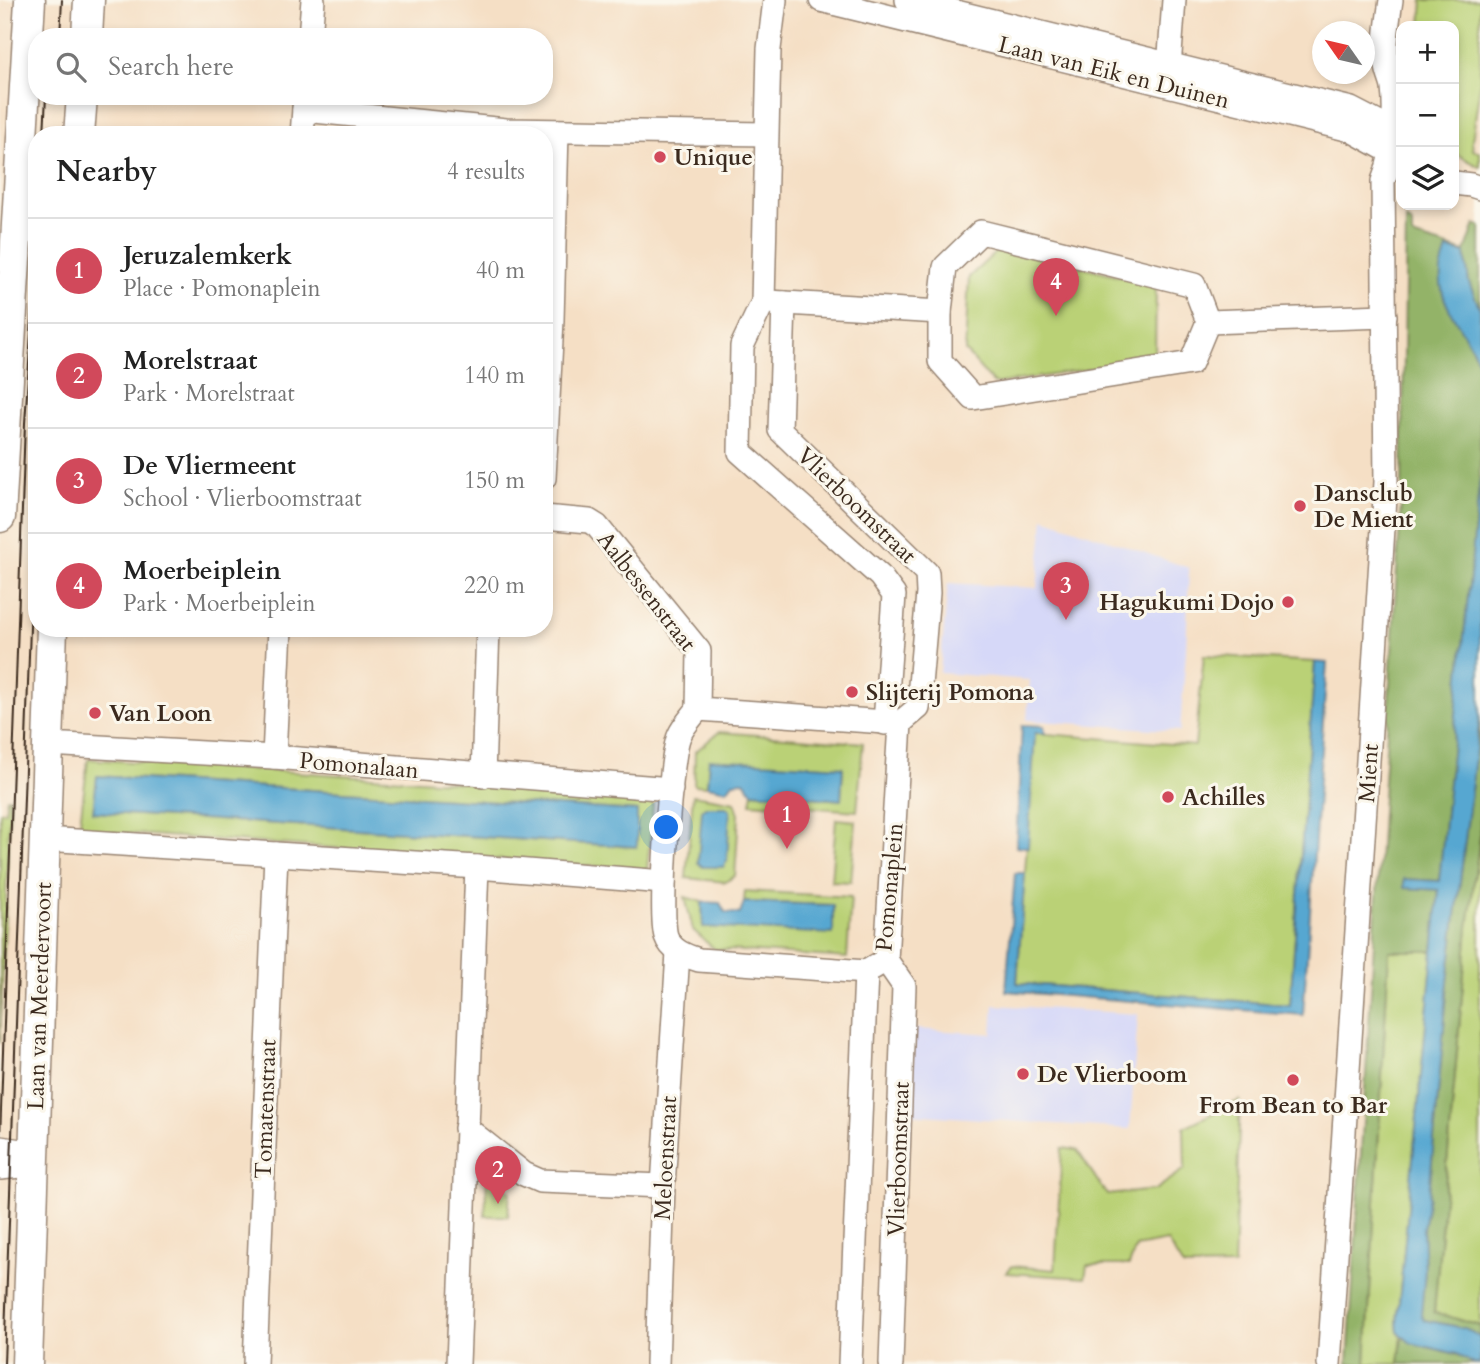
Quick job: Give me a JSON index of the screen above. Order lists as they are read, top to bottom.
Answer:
{
  "streets": {
    "street": [
      "Laan van Eik en Duinen",
      "Vlierboomstraat",
      "Aalbessenstraat",
      "Pomonalaan",
      "Mient",
      "Pomonaplein",
      "Laan van Meerdervoort",
      "Tomatenstraat",
      "Meloenstraat"
    ]
  },
  "crossings": [
    ["Laan van Eik en Duinen", "Mient"],
    ["Vlierboomstraat", "Pomonaplein"],
    ["Pomonalaan", "Laan van Meerdervoort"],
    ["Pomonaplein", "Meloenstraat"]
  ],
  "places": [
    "Unique",
    "Dansclub De Mient",
    "Hagukumi Dojo",
    "Slijterij Pomona",
    "Van Loon",
    "Achilles",
    "De Vlierboom",
    "From Bean to Bar"
  ],
  "north": "top left",
  "page": {
    "map_buttons": ["+", "−"],
    "search": "Search here",
    "heading": ["Nearby", "4 results"],
    "list": [
      {
        "mark": "1",
        "name": "Jeruzalemkerk",
        "note": "Place · Pomonaplein",
        "value": "40 m"
      },
      {
        "mark": "2",
        "name": "Morelstraat",
        "note": "Park · Morelstraat",
        "value": "140 m"
      },
      {
        "mark": "3",
        "name": "De Vliermeent",
        "note": "School · Vlierboomstraat",
        "value": "150 m"
      },
      {
        "mark": "4",
        "name": "Moerbeiplein",
        "note": "Park · Moerbeiplein",
        "value": "220 m"
      }
    ],
    "pins": [
      "4",
      "3",
      "1",
      "2"
    ]
  }
}
